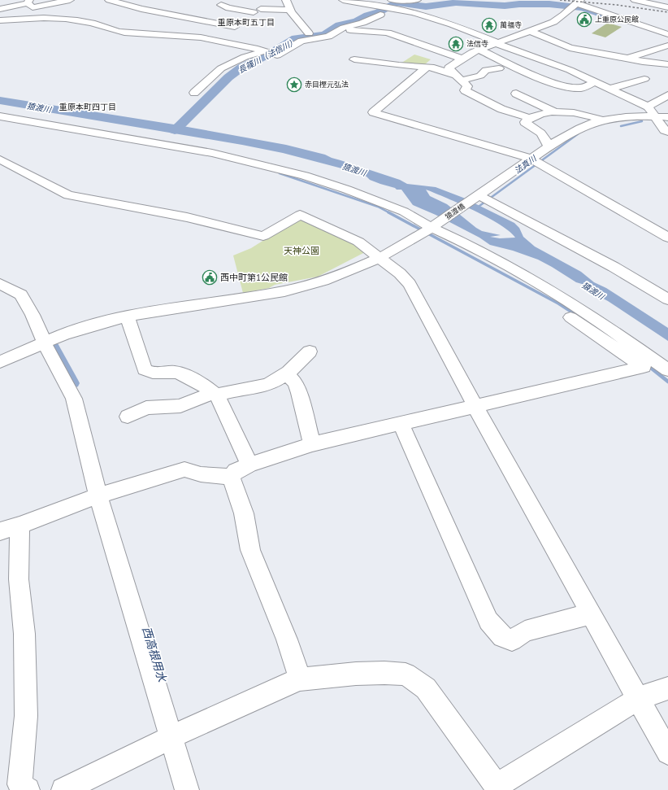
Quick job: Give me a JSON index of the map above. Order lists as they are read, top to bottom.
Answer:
{
  "streets": {
    "street": ["猿渡橋"]
  },
  "districts": ["重原本町五丁目", "重原本町四丁目"],
  "water": [
    "長篠川（法信川）",
    "猿渡川",
    "法真川",
    "西高根用水"
  ],
  "parks": ["天神公園"],
  "places": {
    "public building": ["上重原公民館", "西中町第1公民館"],
    "temple": ["萬福寺", "法信寺"],
    "place": ["赤目樫元弘法"]
  }
}
